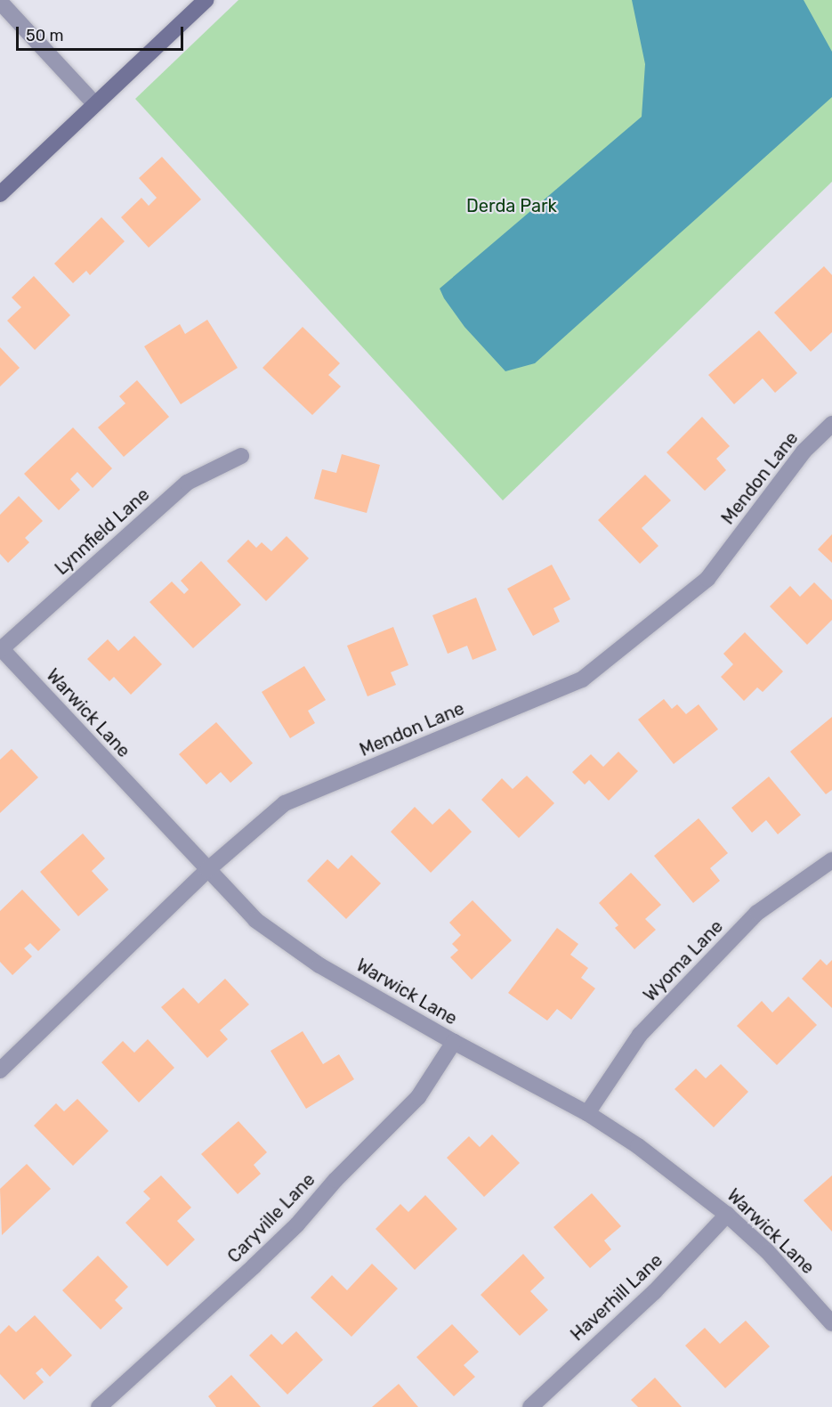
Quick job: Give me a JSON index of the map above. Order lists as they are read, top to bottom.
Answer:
{
  "streets": {
    "street": [
      "Mendon Lane",
      "Lynnfield Lane",
      "Warwick Lane",
      "Wyoma Lane",
      "Caryville Lane",
      "Haverhill Lane"
    ]
  },
  "crossings": [
    ["Mendon Lane", "Warwick Lane"],
    ["Lynnfield Lane", "Warwick Lane"],
    ["Warwick Lane", "Wyoma Lane"],
    ["Warwick Lane", "Caryville Lane"],
    ["Warwick Lane", "Haverhill Lane"]
  ],
  "parks": ["Derda Park"],
  "scale_bar": "50 m"
}
